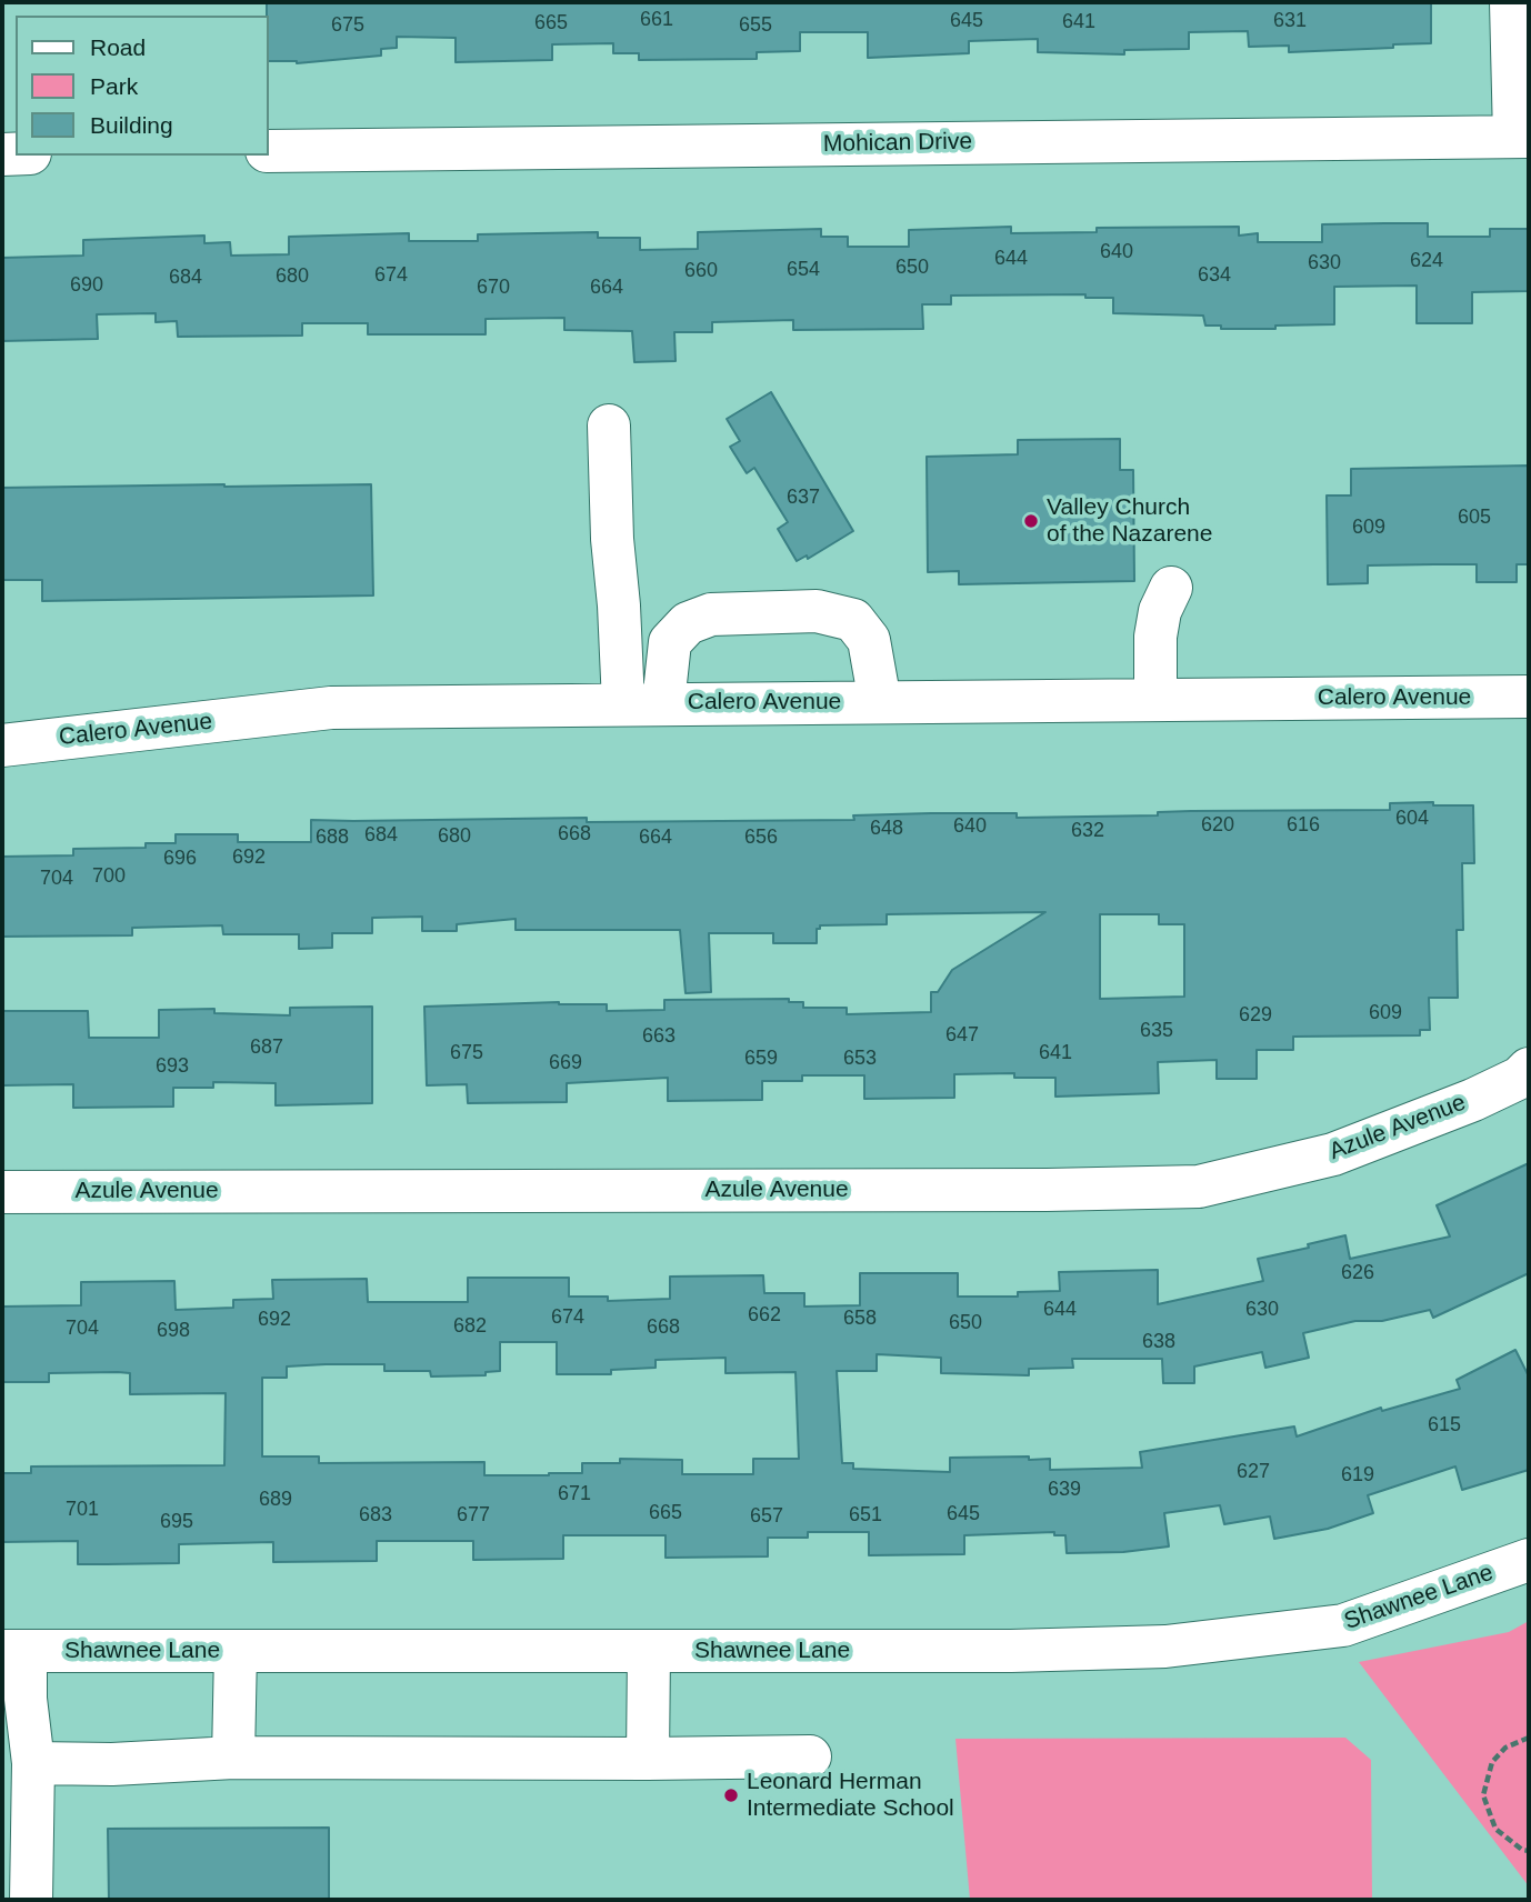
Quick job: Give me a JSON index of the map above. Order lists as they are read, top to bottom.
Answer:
{
  "streets": {
    "street": [
      "Mohican Drive",
      "Calero Avenue",
      "Azule Avenue",
      "Shawnee Lane"
    ]
  },
  "places": ["Valley Church of the Nazarene", "Leonard Herman Intermediate School"],
  "house_numbers": [
    "661",
    "645",
    "631",
    "641",
    "665",
    "675",
    "655",
    "640",
    "644",
    "624",
    "630",
    "650",
    "654",
    "660",
    "674",
    "634",
    "680",
    "684",
    "690",
    "670",
    "664",
    "637",
    "605",
    "609",
    "604",
    "620",
    "616",
    "640",
    "648",
    "632",
    "668",
    "684",
    "680",
    "688",
    "664",
    "656",
    "692",
    "696",
    "700",
    "704",
    "609",
    "629",
    "635",
    "647",
    "663",
    "687",
    "675",
    "641",
    "659",
    "653",
    "669",
    "693",
    "626",
    "644",
    "630",
    "662",
    "674",
    "658",
    "692",
    "650",
    "682",
    "668",
    "704",
    "698",
    "638",
    "615",
    "627",
    "619",
    "639",
    "671",
    "689",
    "701",
    "665",
    "645",
    "683",
    "677",
    "651",
    "657",
    "695"
  ],
  "legend": ["Road", "Park", "Building"]
}
